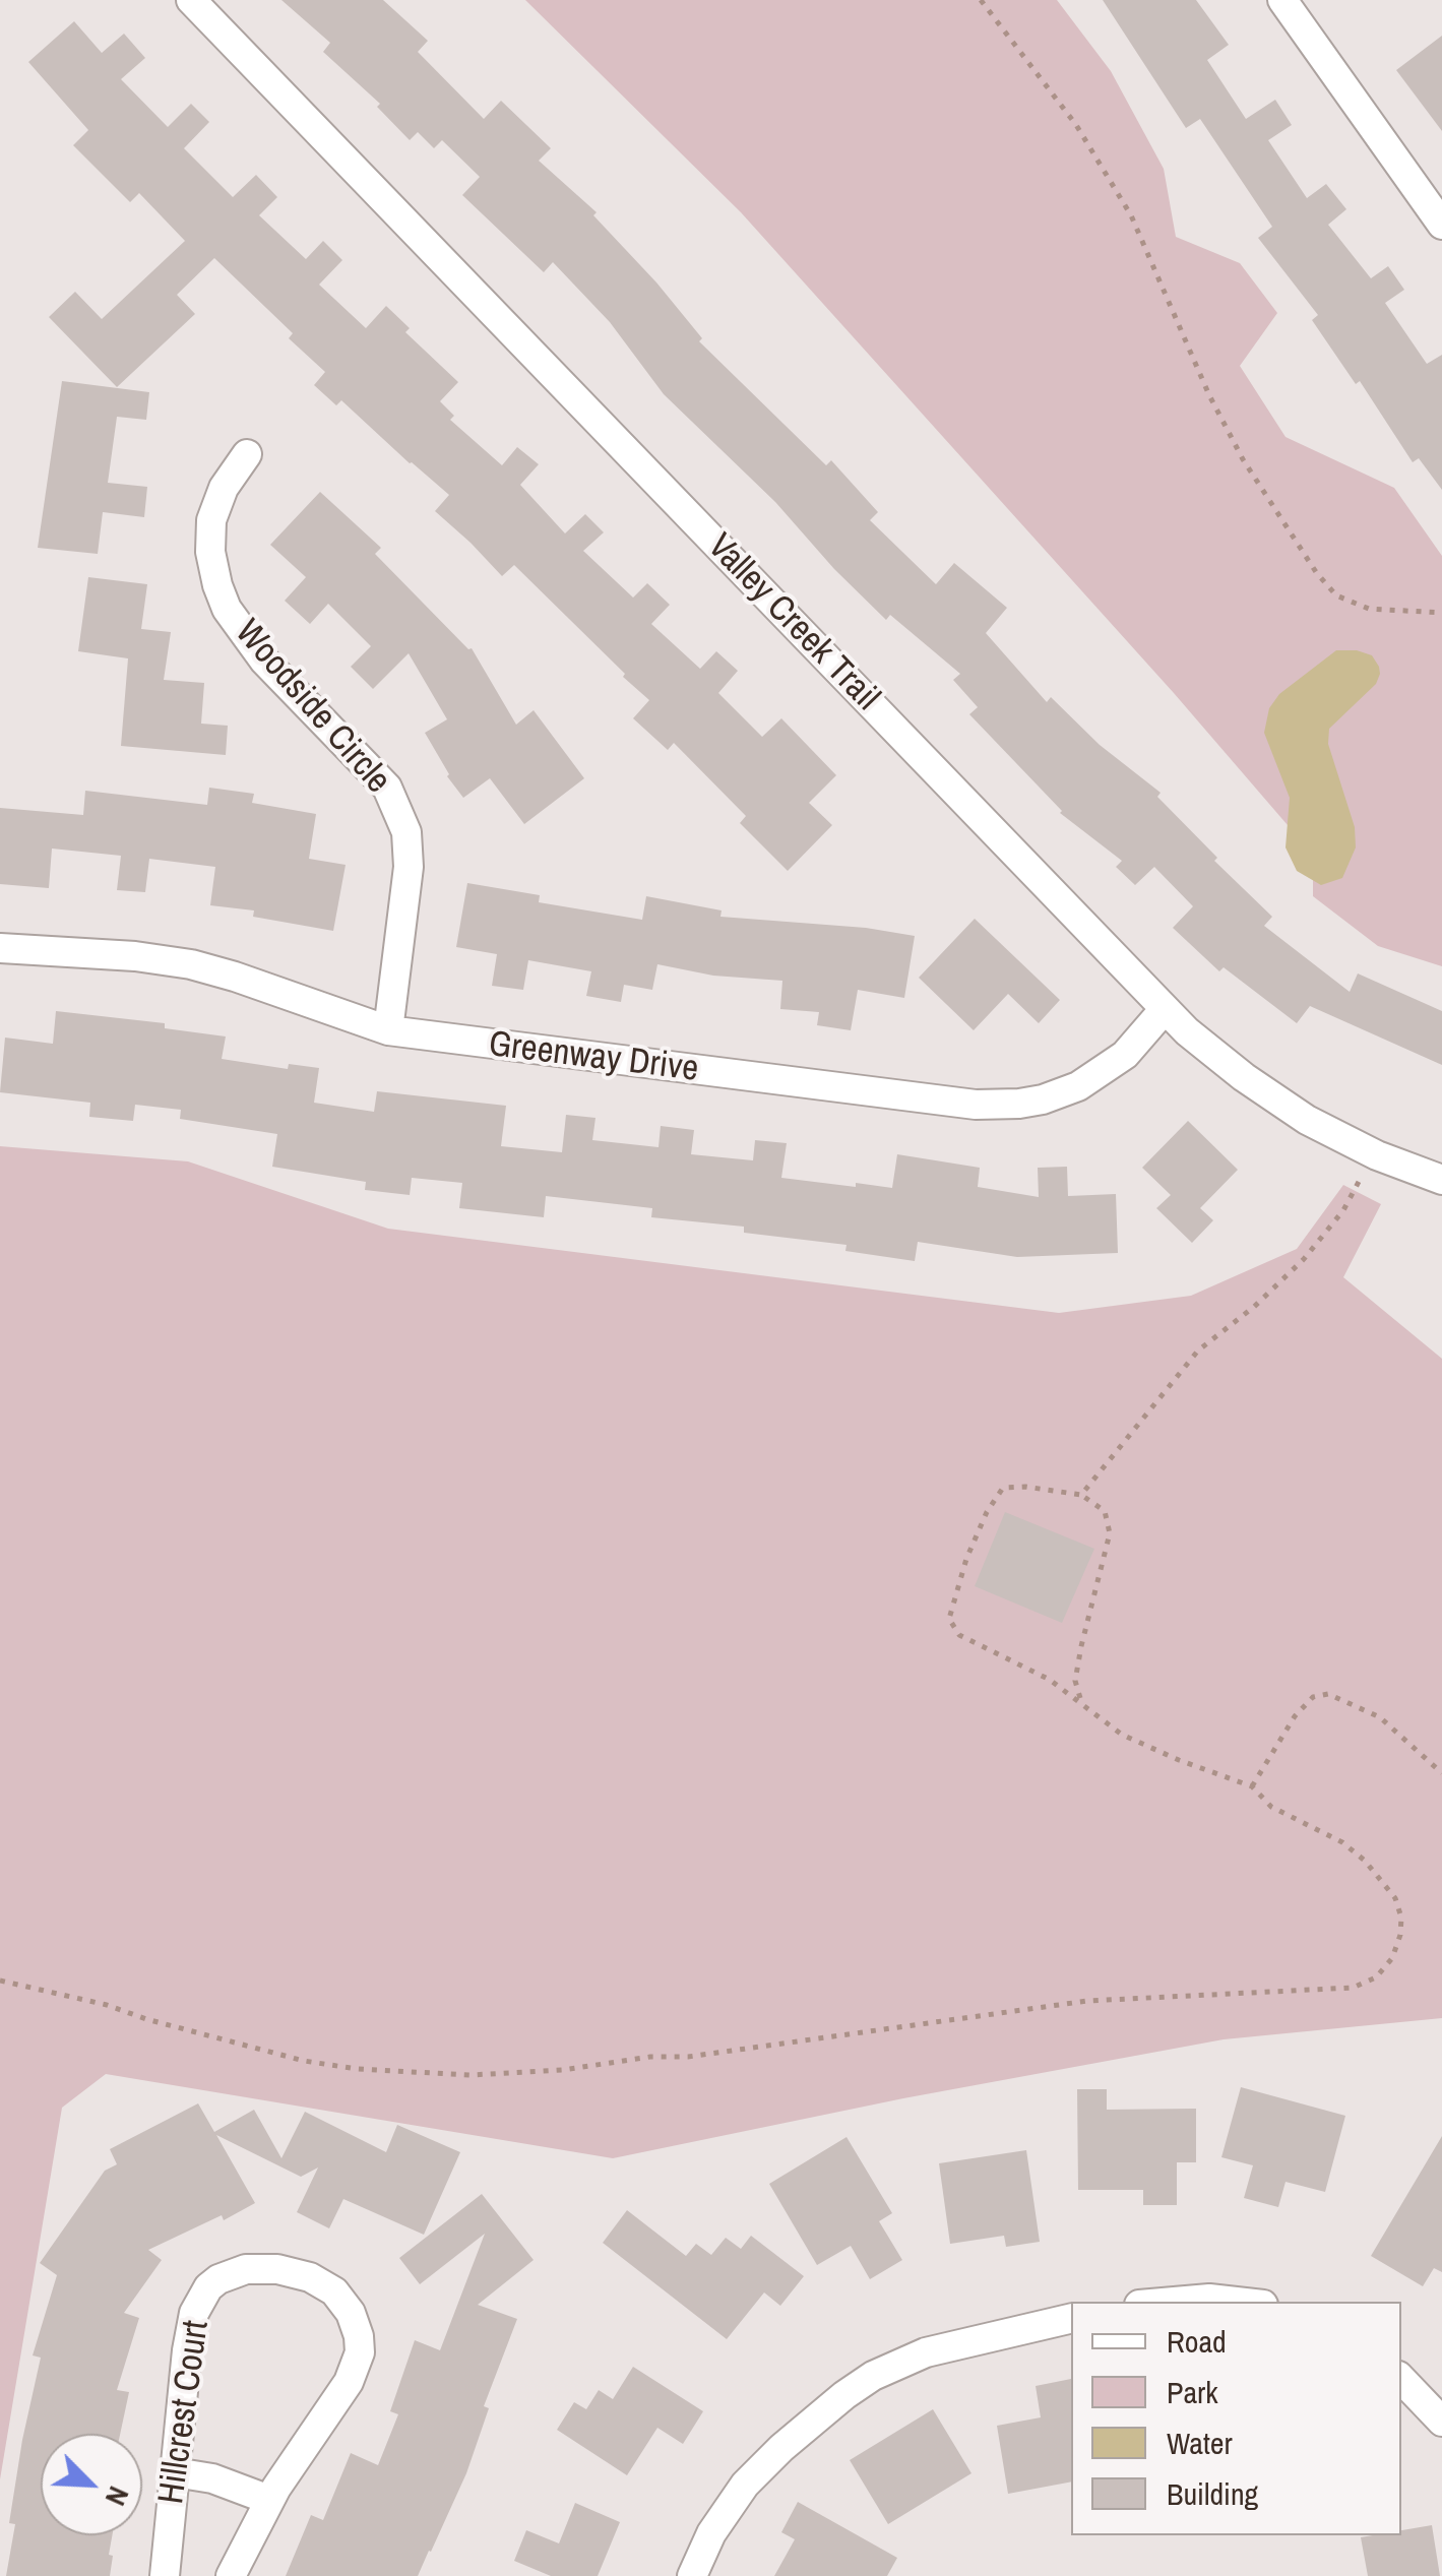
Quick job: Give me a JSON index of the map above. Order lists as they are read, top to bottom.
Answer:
{
  "streets": {
    "street": [
      "Valley Creek Trail",
      "Woodside Circle",
      "Greenway Drive",
      "Hillcrest Court"
    ]
  },
  "crossings": [
    ["Valley Creek Trail", "Greenway Drive"],
    ["Woodside Circle", "Greenway Drive"]
  ],
  "legend": [
    "Road",
    "Park",
    "Water",
    "Building"
  ],
  "north": "bottom right"
}
